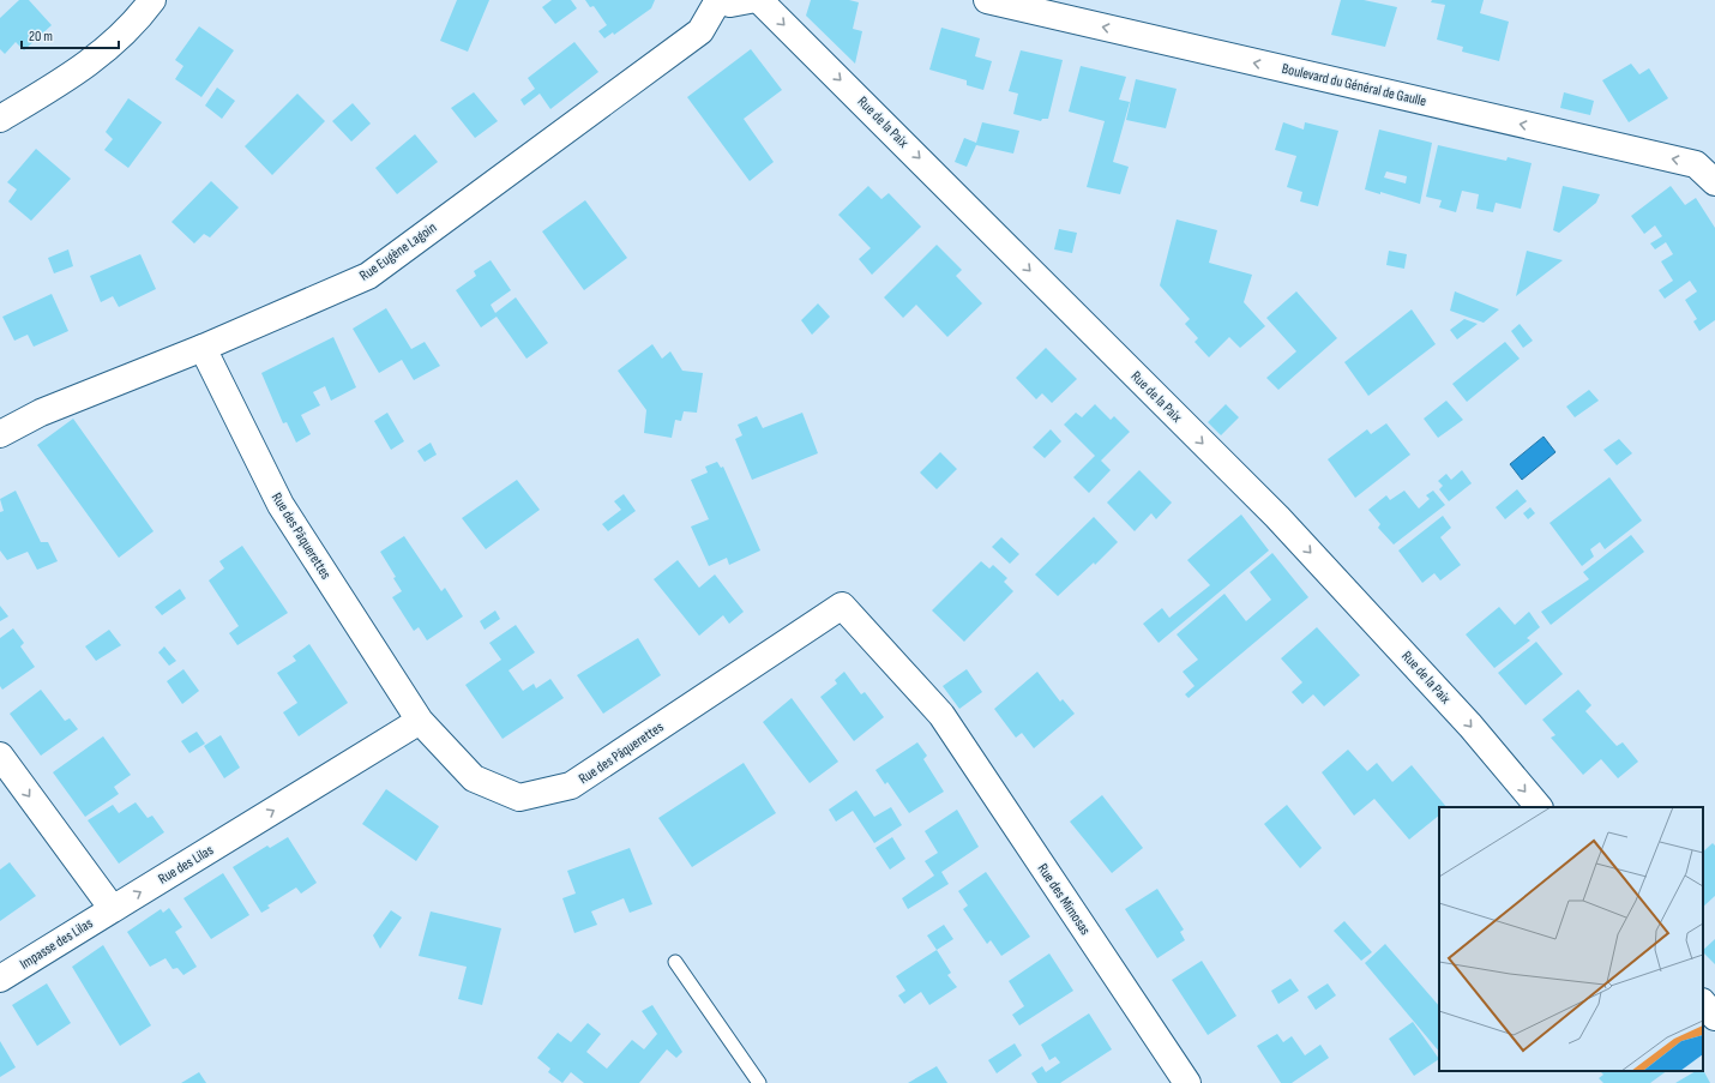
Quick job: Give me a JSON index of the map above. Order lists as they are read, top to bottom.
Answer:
{
  "streets": {
    "street": [
      "Boulevard du Général de Gaulle",
      "Rue de la Paix",
      "Rue Eugène Lagoin",
      "Rue des Pâquerettes",
      "Rue des Lilas",
      "Rue des Mimosas",
      "Impasse des Lilas"
    ]
  },
  "crossings": [
    ["Rue Eugène Lagoin", "Rue des Pâquerettes"],
    ["Rue des Pâquerettes", "Rue des Lilas"],
    ["Rue des Pâquerettes", "Rue des Mimosas"],
    ["Rue des Lilas", "Impasse des Lilas"]
  ],
  "one_way": ["Boulevard du Général de Gaulle", "Rue de la Paix", "Rue des Lilas"],
  "scale_bar": "20 m"
}
